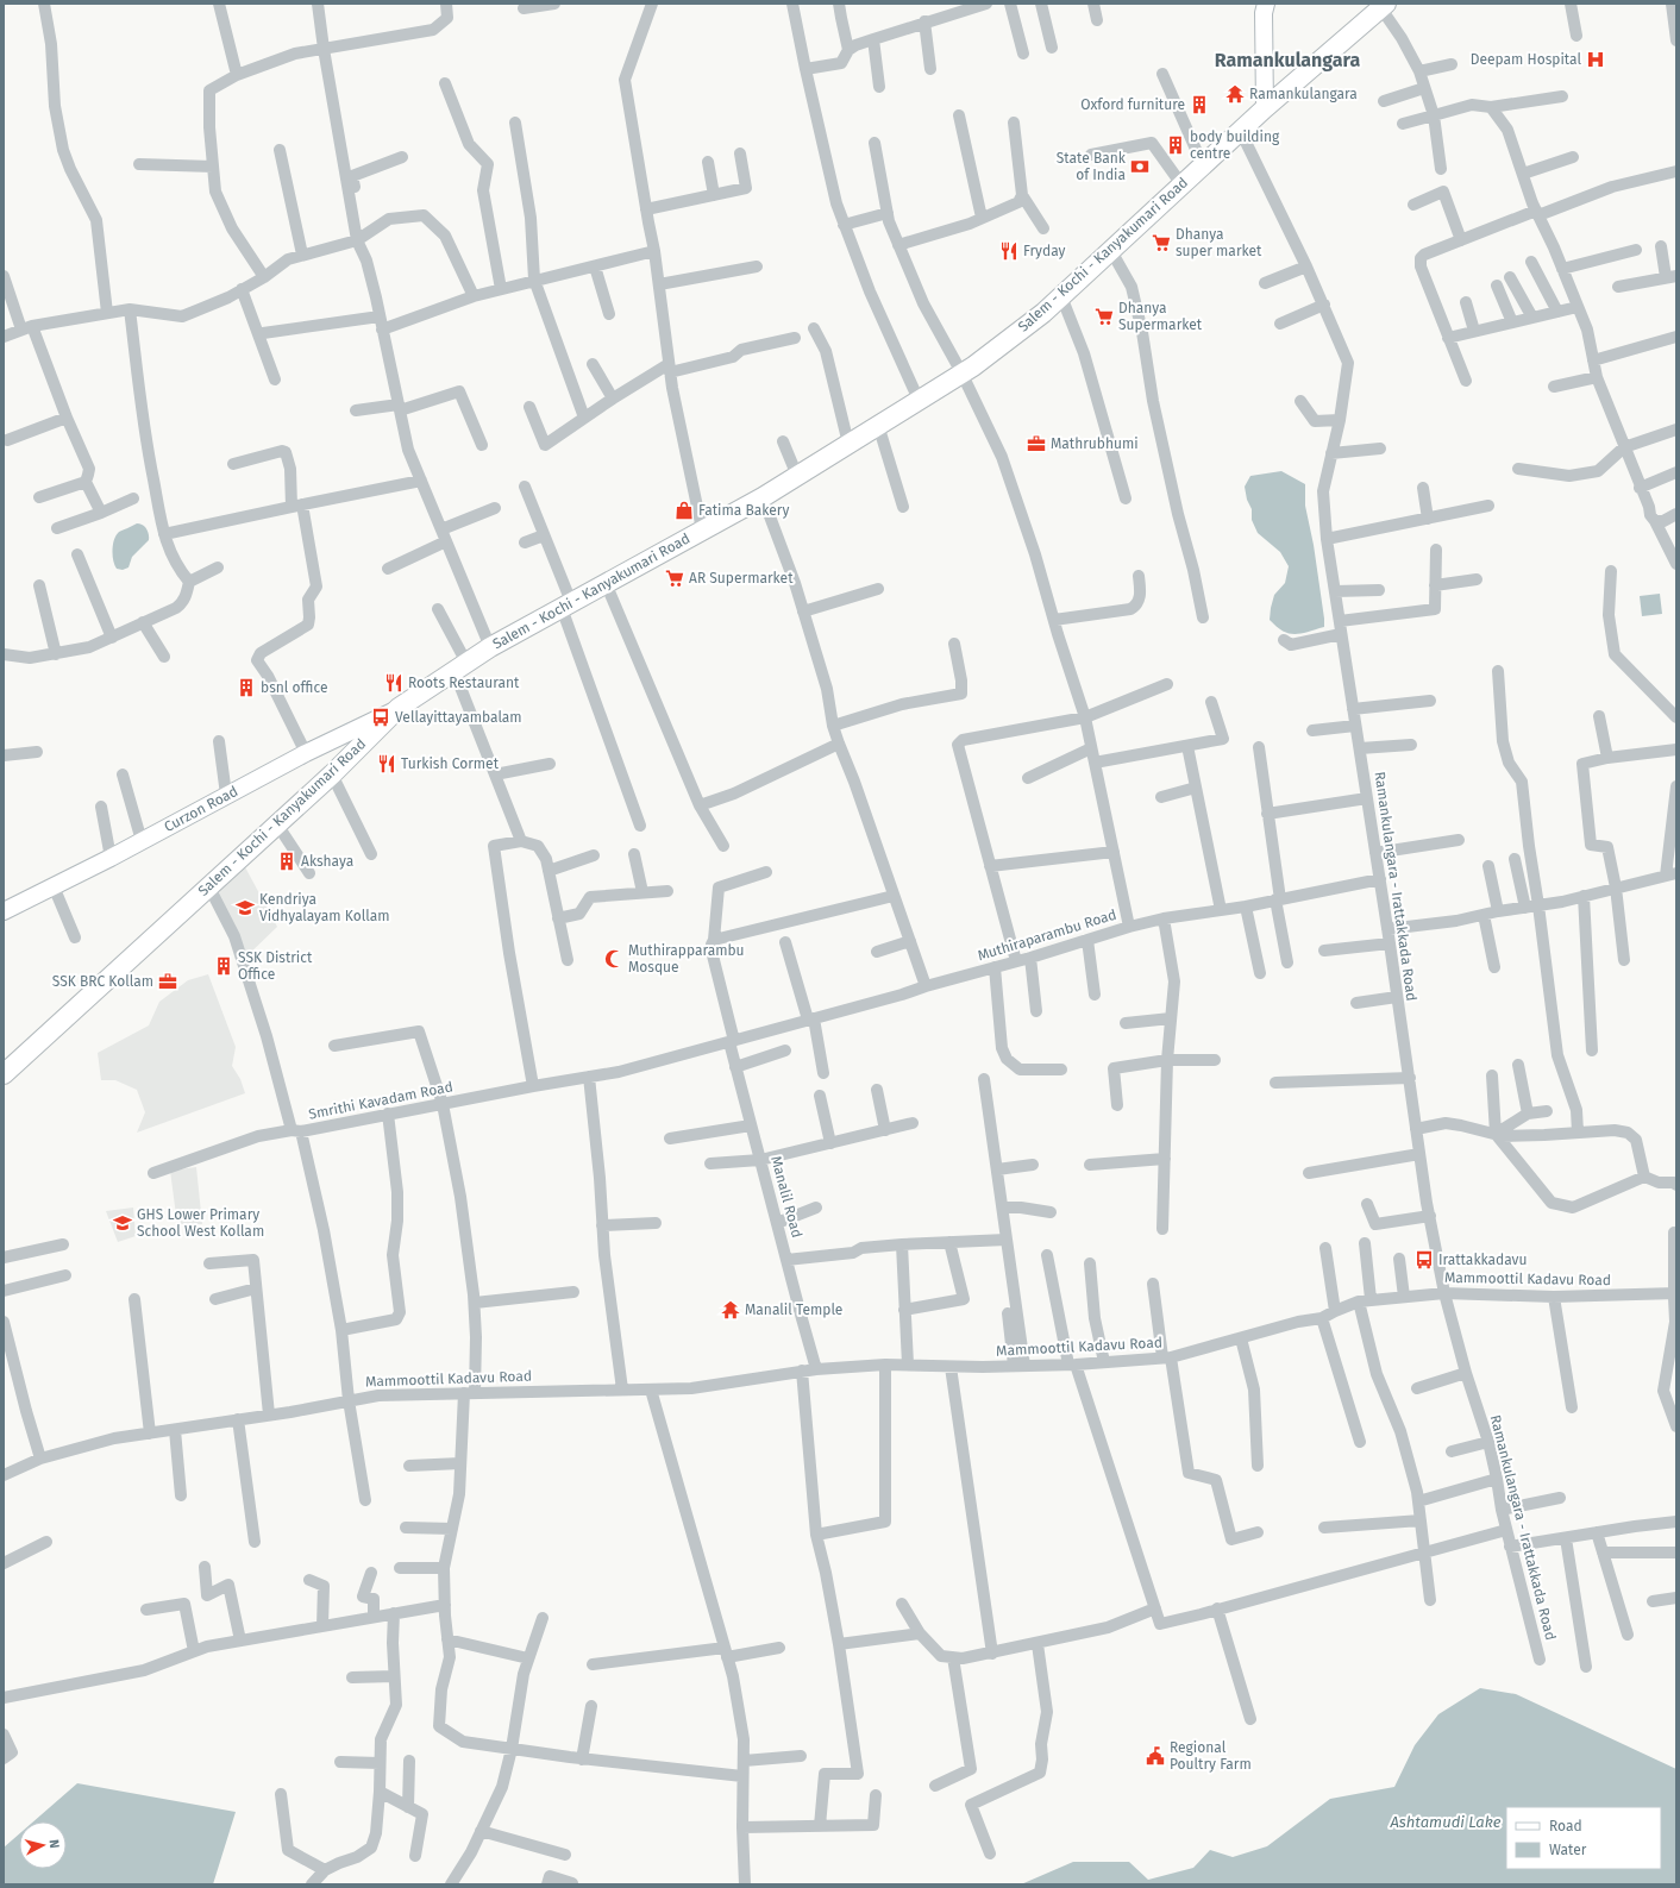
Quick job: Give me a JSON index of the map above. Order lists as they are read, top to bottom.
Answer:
{
  "streets": {
    "main road": ["Salem - Kochi - Kanyakumari Road", "Curzon Road"],
    "street": [
      "Ramankulangara - Irattakkada Road",
      "Muthiraparambu Road",
      "Smrithi Kavadam Road",
      "Manalil Road",
      "Mammoottil Kadavu Road"
    ]
  },
  "crossings": [
    ["Salem - Kochi - Kanyakumari Road", "Curzon Road"],
    ["Salem - Kochi - Kanyakumari Road", "Ramankulangara - Irattakkada Road"],
    ["Salem - Kochi - Kanyakumari Road", "Smrithi Kavadam Road"],
    ["Ramankulangara - Irattakkada Road", "Muthiraparambu Road"],
    ["Ramankulangara - Irattakkada Road", "Mammoottil Kadavu Road"],
    ["Muthiraparambu Road", "Smrithi Kavadam Road"],
    ["Muthiraparambu Road", "Manalil Road"],
    ["Smrithi Kavadam Road", "Manalil Road"],
    ["Manalil Road", "Mammoottil Kadavu Road"]
  ],
  "districts": ["Ramankulangara"],
  "water": ["Ashtamudi Lake"],
  "places": {
    "hospital": ["Deepam Hospital"],
    "temple": ["Ramankulangara", "Manalil Temple"],
    "building": [
      "Oxford furniture",
      "body building centre",
      "bsnl office",
      "Akshaya",
      "SSK District Office"
    ],
    "bank": ["State Bank of India"],
    "supermarket": ["Dhanya super market", "Dhanya Supermarket", "AR Supermarket"],
    "restaurant": ["Fryday", "Roots Restaurant", "Turkish Cormet"],
    "office": ["Mathrubhumi", "SSK BRC Kollam"],
    "shop": ["Fatima Bakery"],
    "bus stop": ["Vellayittayambalam", "Irattakkadavu"],
    "school or university": ["Kendriya Vidhyalayam Kollam", "GHS Lower Primary School West Kollam"],
    "mosque": ["Muthirapparambu Mosque"],
    "public building": ["Regional Poultry Farm"]
  },
  "legend": ["Road", "Water"],
  "north": "right"
}
